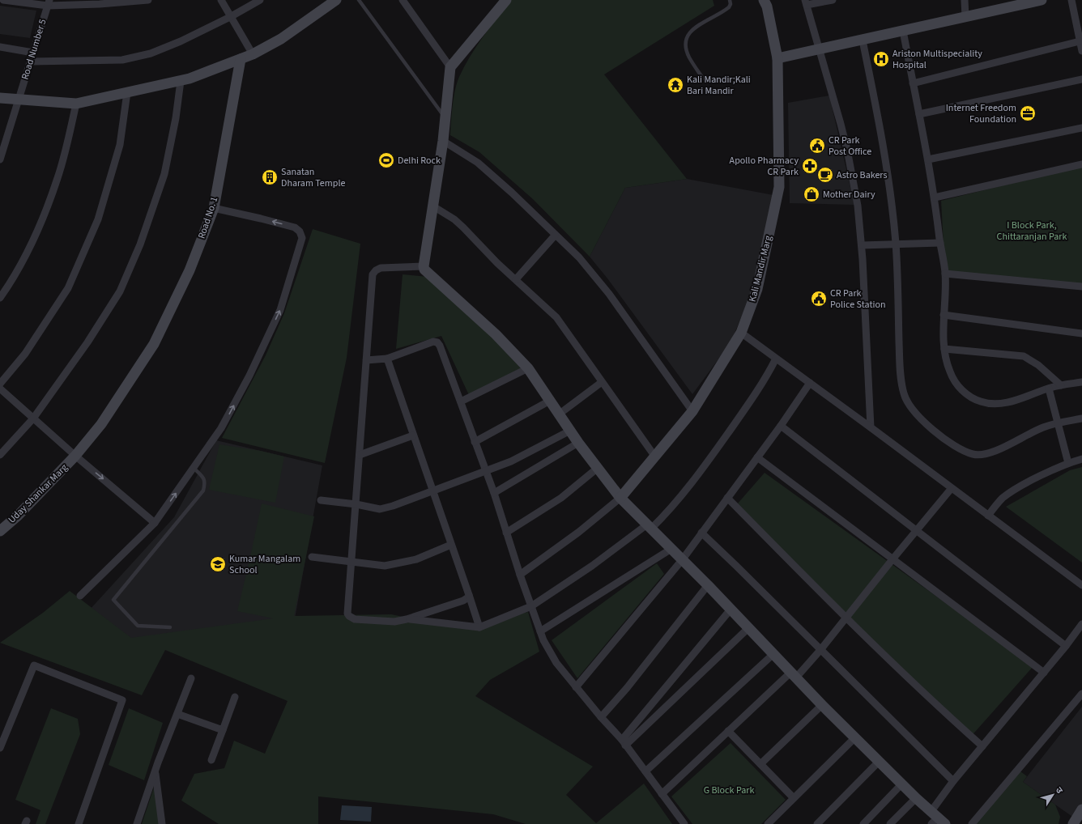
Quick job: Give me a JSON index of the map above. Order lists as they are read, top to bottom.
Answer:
{
  "streets": {
    "street": [
      "Road Number 5",
      "Road No. 1",
      "Kali Mandir Marg",
      "Uday Shankar Marg"
    ]
  },
  "crossings": [
    ["Road No. 1", "Uday Shankar Marg"]
  ],
  "parks": ["I Block Park, Chittaranjan Park", "G Block Park"],
  "places": {
    "hospital": ["Ariston Multispeciality Hospital"],
    "temple": ["Kali Mandir;Kali Bari Mandir"],
    "office": ["Internet Freedom Foundation"],
    "public building": ["CR Park Post Office", "CR Park Police Station"],
    "sports": ["Delhi Rock"],
    "pharmacy": ["Apollo Pharmacy CR Park"],
    "cafe": ["Astro Bakers"],
    "building": ["Sanatan Dharam Temple"],
    "shop": ["Mother Dairy"],
    "school or university": ["Kumar Mangalam School"]
  },
  "north": "top right"
}
